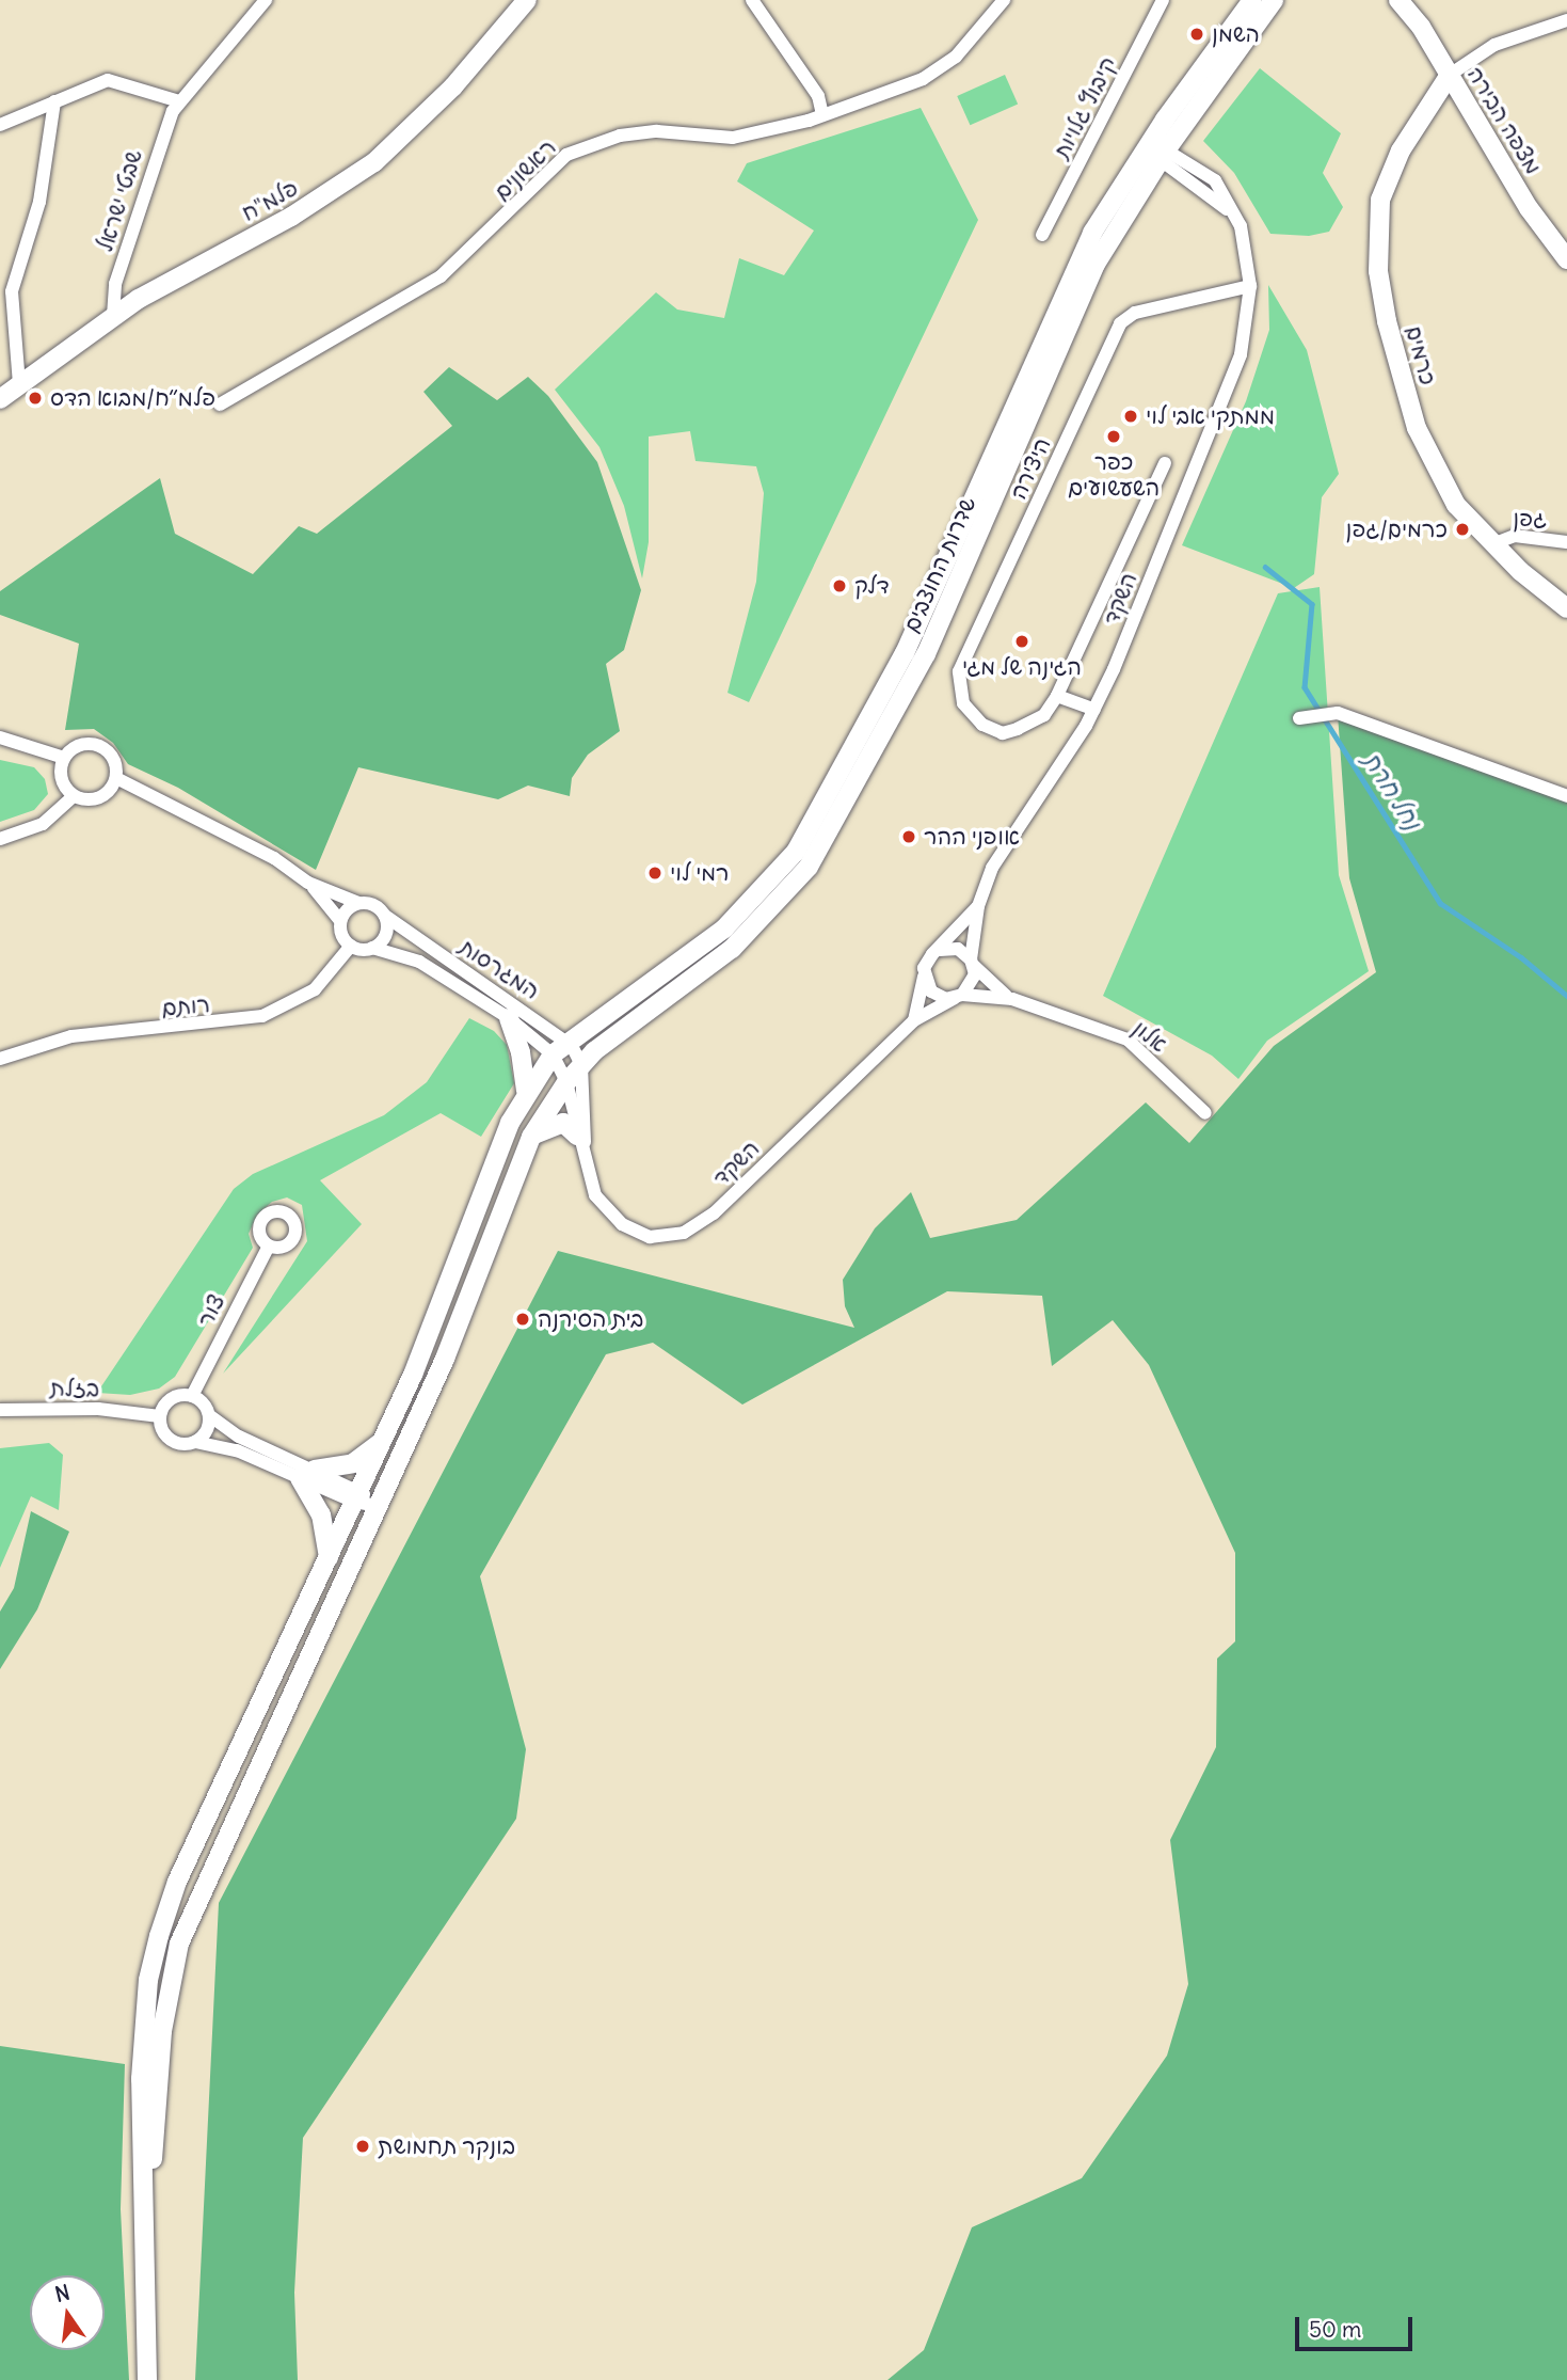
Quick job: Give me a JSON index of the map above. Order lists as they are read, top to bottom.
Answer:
{
  "streets": {
    "main road": [
      "מצפה הבירה",
      "פלמ\"ח",
      "כרמים",
      "שדרות החוצבים"
    ],
    "street": [
      "קיבוץ גלויות",
      "ראשונים",
      "שבטי ישראל",
      "היצירה",
      "גפן",
      "השקד",
      "המגרסות",
      "רותם",
      "אלון",
      "צור",
      "בזלת"
    ]
  },
  "crossings": [
    ["מצפה הבירה", "כרמים"],
    ["שבטי ישראל", "פלמ\"ח"],
    ["כרמים", "גפן"],
    ["היצירה", "השקד"],
    ["שדרות החוצבים", "השקד"],
    ["שדרות החוצבים", "המגרסות"],
    ["השקד", "המגרסות"],
    ["השקד", "אלון"],
    ["המגרסות", "רותם"],
    ["צור", "בזלת"]
  ],
  "water": ["נחל חרת"],
  "places": [
    "השמן",
    "פלמ״ח/מבוא הדס",
    "ממתקי אבי לוי",
    "כפר השעשועים",
    "כרמים/גפן",
    "דלק",
    "הגינה של מגי",
    "אופני ההר",
    "רמי לוי",
    "בית הסירנה",
    "בונקר תחמושת"
  ],
  "scale_bar": "50 m",
  "north": "top"
}
